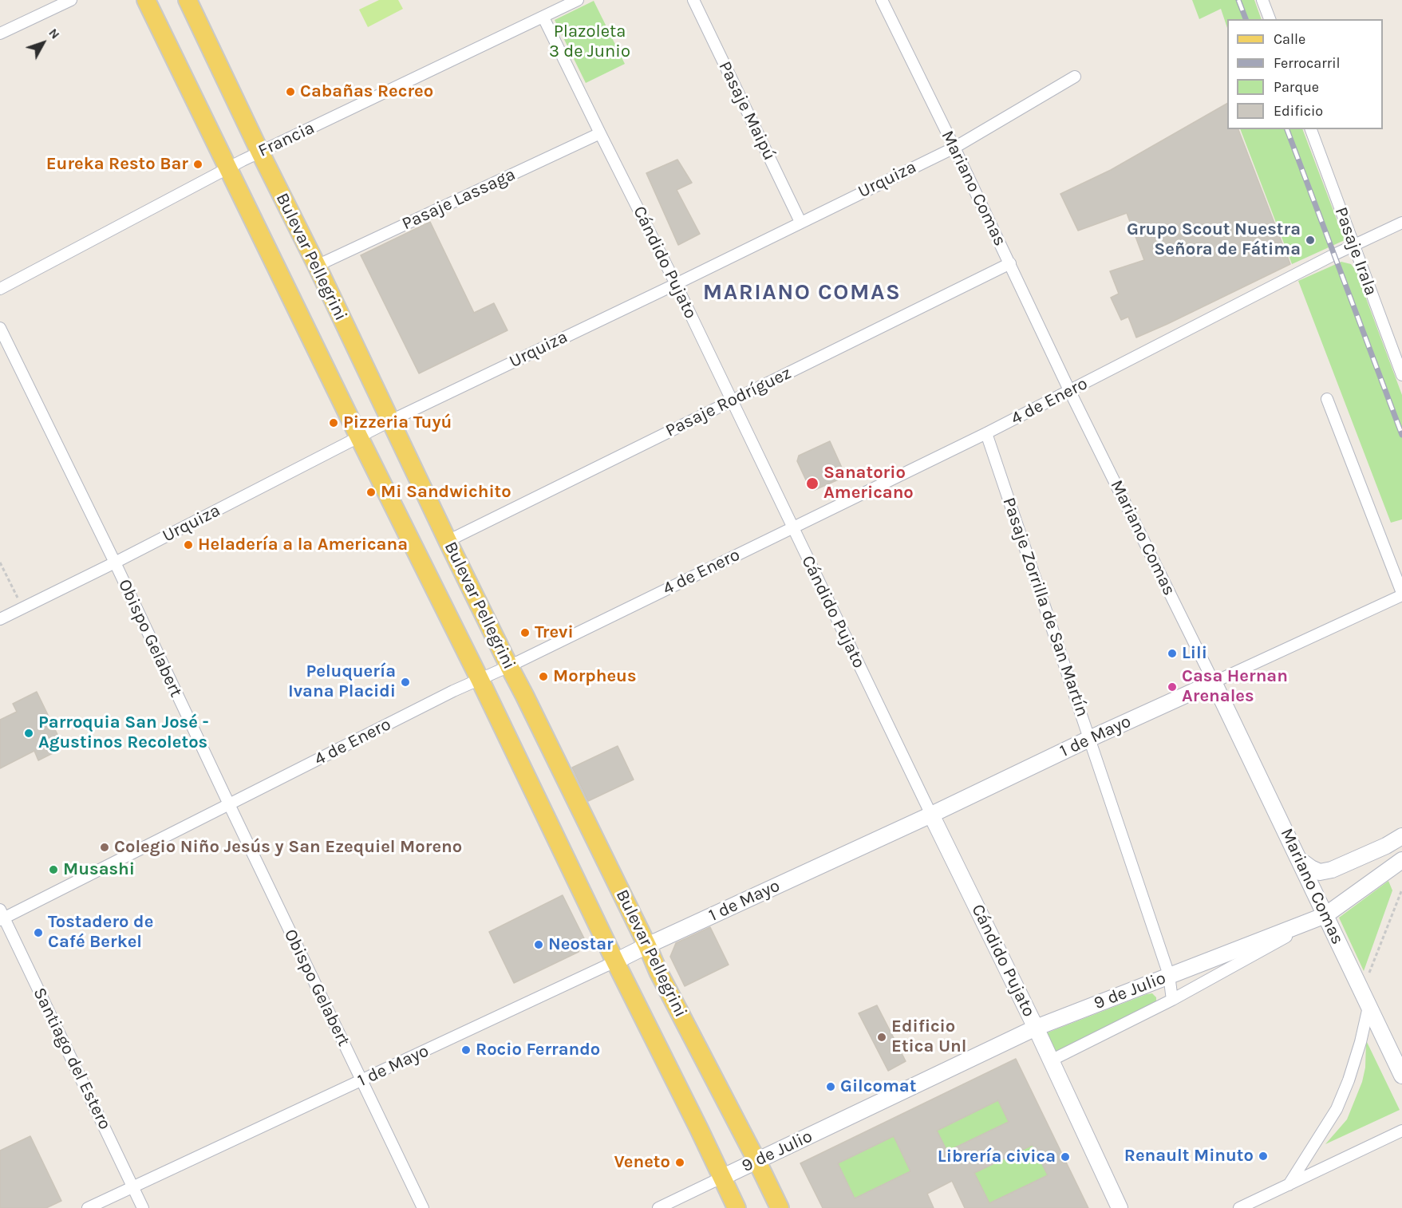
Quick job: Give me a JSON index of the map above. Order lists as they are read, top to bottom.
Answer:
{
  "streets": {
    "main road": [
      "Mariano Comas",
      "Bulevar Pellegrini",
      "Cándido Pujato",
      "1 de Mayo",
      "9 de Julio"
    ],
    "street": [
      "Pasaje Maipú",
      "Francia",
      "Urquiza",
      "Pasaje Lassaga",
      "Pasaje Irala",
      "4 de Enero",
      "Pasaje Rodríguez",
      "Pasaje Zorrilla de San Martín",
      "Obispo Gelabert",
      "Santiago del Estero"
    ]
  },
  "crossings": [
    ["Pasaje Maipú", "Urquiza"],
    ["Francia", "Bulevar Pellegrini"],
    ["Francia", "Cándido Pujato"],
    ["Urquiza", "Mariano Comas"],
    ["Urquiza", "Bulevar Pellegrini"],
    ["Urquiza", "Cándido Pujato"],
    ["Urquiza", "Obispo Gelabert"],
    ["Mariano Comas", "4 de Enero"],
    ["Mariano Comas", "Pasaje Rodríguez"],
    ["Mariano Comas", "1 de Mayo"],
    ["Mariano Comas", "9 de Julio"],
    ["Pasaje Lassaga", "Bulevar Pellegrini"],
    ["Pasaje Lassaga", "Cándido Pujato"],
    ["Pasaje Irala", "4 de Enero"],
    ["Bulevar Pellegrini", "4 de Enero"],
    ["Bulevar Pellegrini", "Pasaje Rodríguez"],
    ["Bulevar Pellegrini", "1 de Mayo"],
    ["Bulevar Pellegrini", "9 de Julio"],
    ["Cándido Pujato", "4 de Enero"],
    ["Cándido Pujato", "Pasaje Rodríguez"],
    ["Cándido Pujato", "1 de Mayo"],
    ["Cándido Pujato", "9 de Julio"],
    ["4 de Enero", "Pasaje Zorrilla de San Martín"],
    ["4 de Enero", "Obispo Gelabert"],
    ["4 de Enero", "Santiago del Estero"],
    ["Pasaje Zorrilla de San Martín", "1 de Mayo"],
    ["Pasaje Zorrilla de San Martín", "9 de Julio"],
    ["Obispo Gelabert", "1 de Mayo"],
    ["1 de Mayo", "Santiago del Estero"]
  ],
  "districts": ["MARIANO COMAS"],
  "parks": ["Plazoleta 3 de Junio"],
  "places": [
    "Cabañas Recreo",
    "Eureka Resto Bar",
    "Grupo Scout Nuestra Señora de Fátima",
    "Pizzeria Tuyú",
    "Sanatorio Americano",
    "Mi Sandwichito",
    "Heladería a la Americana",
    "Trevi",
    "Lili",
    "Morpheus",
    "Peluquería Ivana Placidi",
    "Casa Hernan Arenales",
    "Parroquia San José - Agustinos Recoletos",
    "Colegio Niño Jesús y San Ezequiel Moreno",
    "Musashi",
    "Tostadero de Café Berkel",
    "Neostar",
    "Edificio Etica Unl",
    "Rocio Ferrando",
    "Gilcomat",
    "Renault Minuto",
    "Librería civica",
    "Veneto"
  ],
  "legend": [
    "Calle",
    "Ferrocarril",
    "Parque",
    "Edificio"
  ],
  "north": "top right"
}
